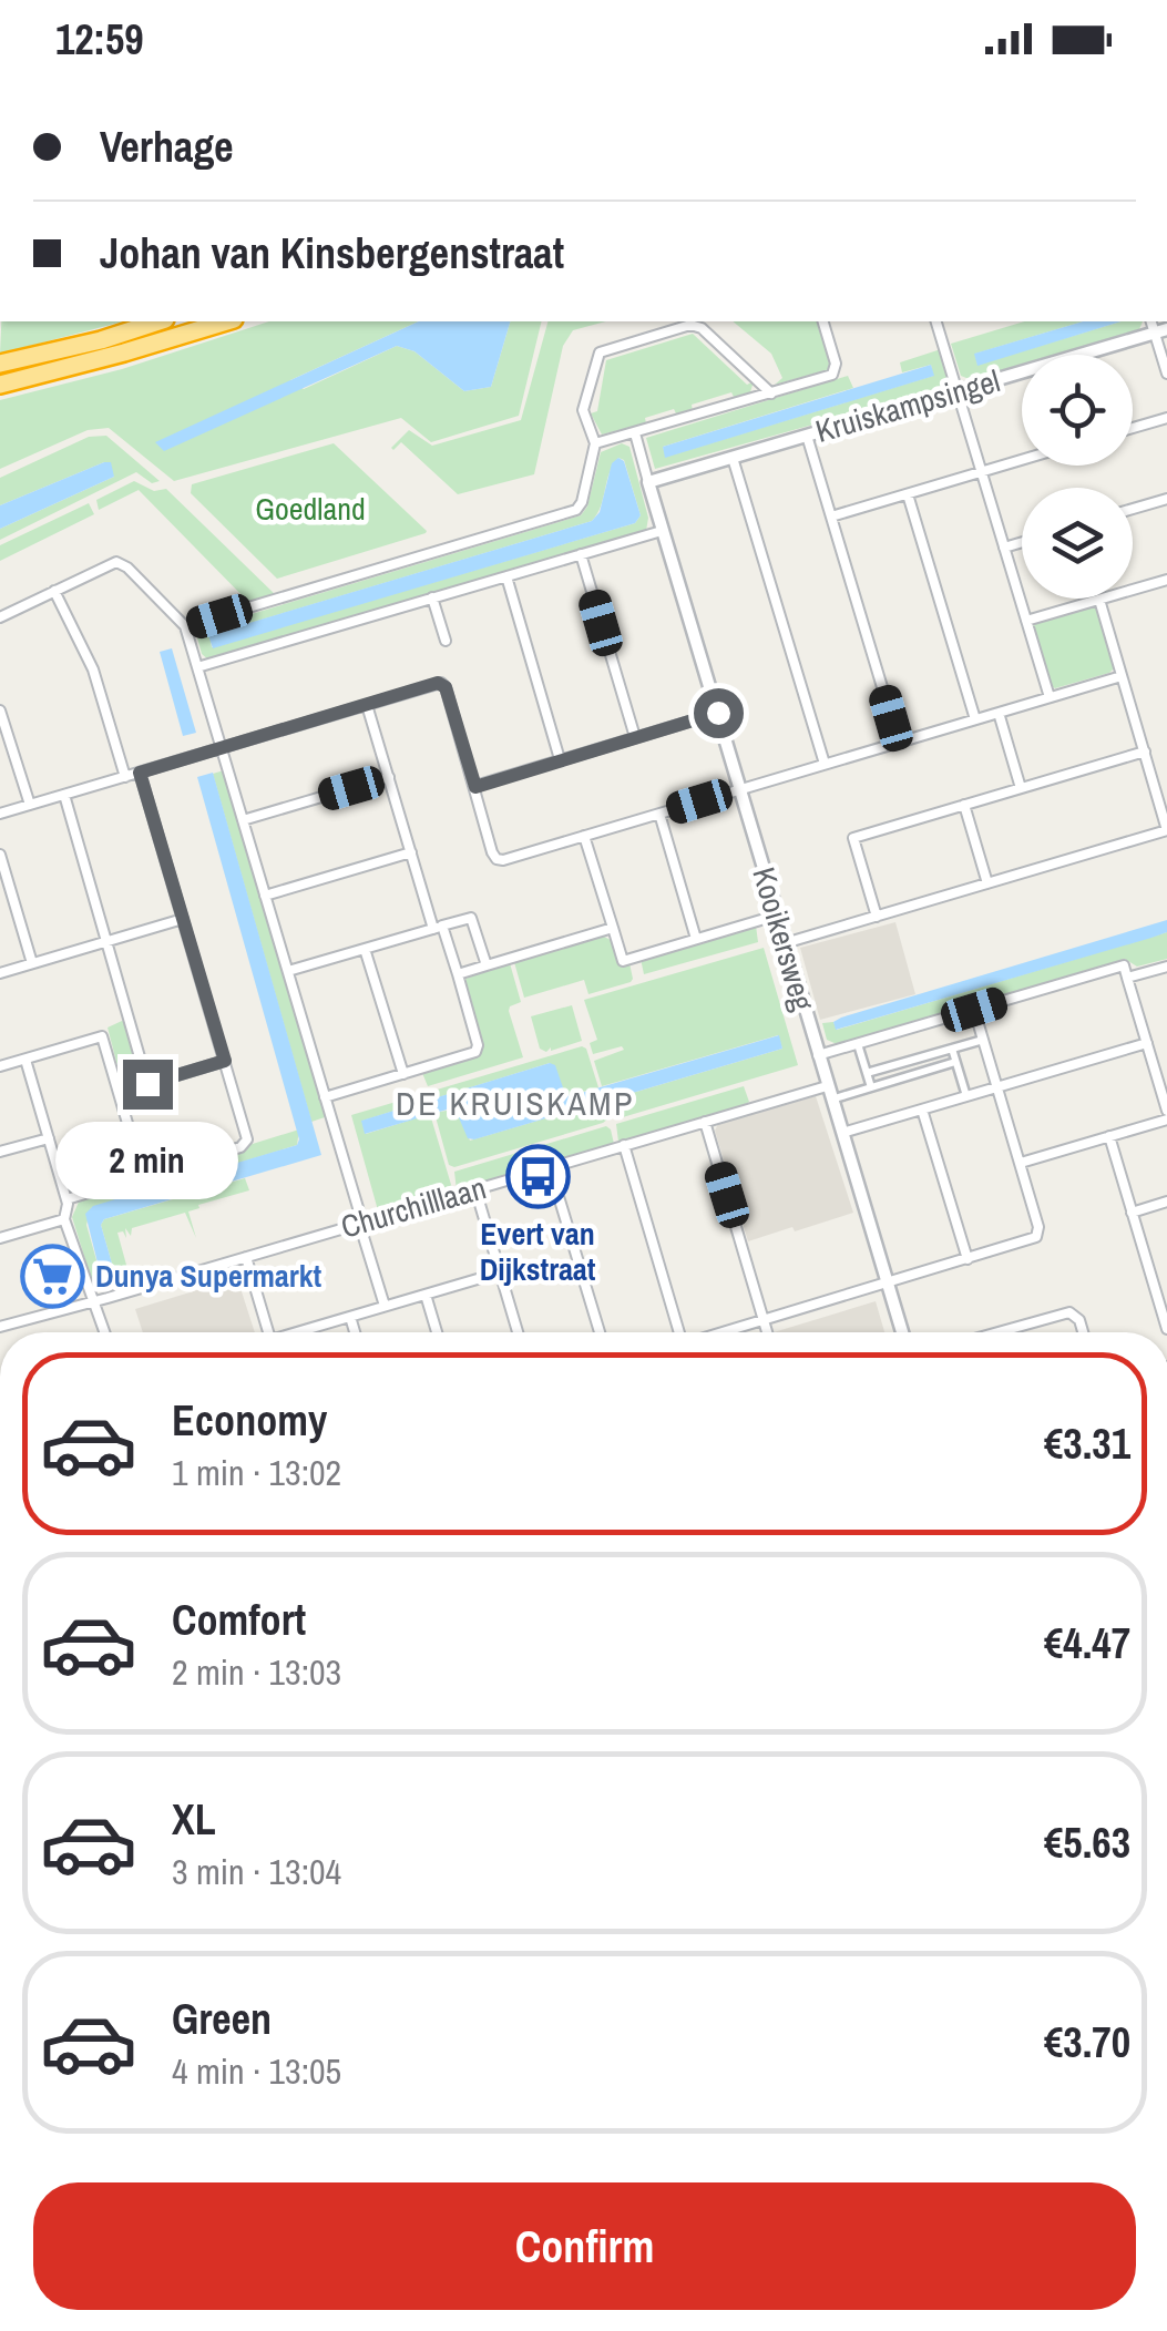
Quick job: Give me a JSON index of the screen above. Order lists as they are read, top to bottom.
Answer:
{
  "streets": {
    "street": ["Kruiskampsingel", "Kooikersweg", "Churchilllaan"]
  },
  "crossings": [
    ["Kooikersweg", "Churchilllaan"]
  ],
  "districts": ["DE KRUISKAMP"],
  "parks": ["Goedland"],
  "places": {
    "bus stop": ["Evert van Dijkstraat"],
    "supermarket": ["Dunya Supermarkt"]
  },
  "page": {
    "status": "12:59",
    "banner": ["Verhage", "Johan van Kinsbergenstraat"],
    "bubble": "2 min",
    "list": [
      {
        "name": "Economy",
        "note": "1 min · 13:02",
        "value": "€3.31"
      },
      {
        "name": "Comfort",
        "note": "2 min · 13:03",
        "value": "€4.47"
      },
      {
        "name": "XL",
        "note": "3 min · 13:04",
        "value": "€5.63"
      },
      {
        "name": "Green",
        "note": "4 min · 13:05",
        "value": "€3.70"
      }
    ],
    "buttons": "Confirm"
  }
}
